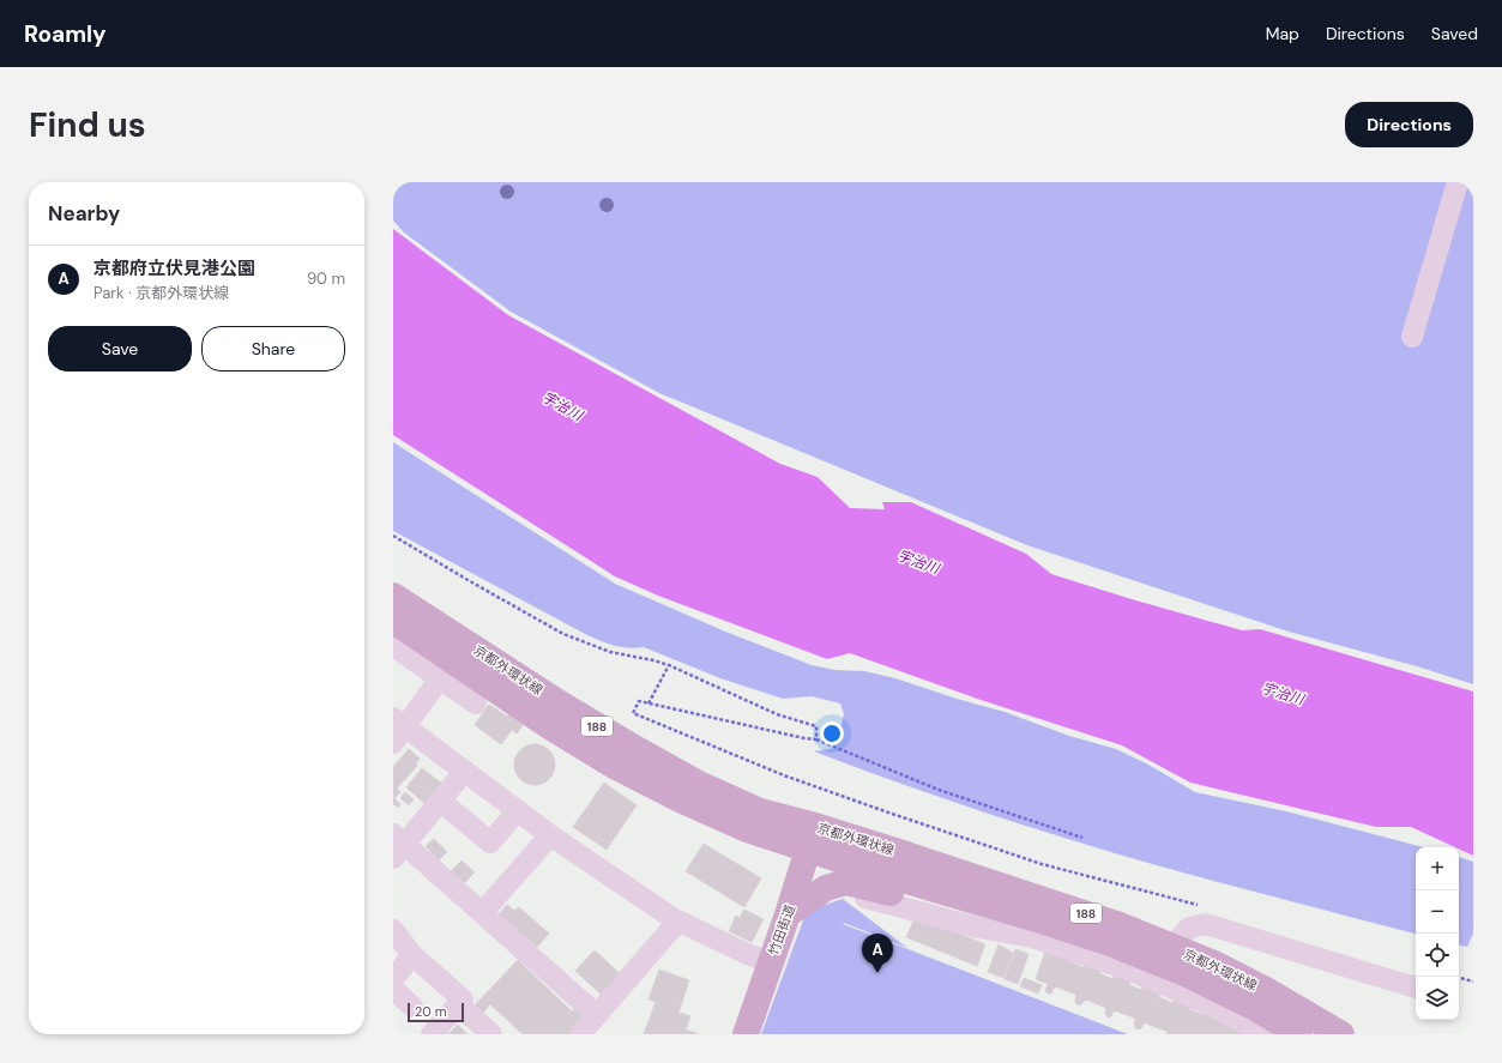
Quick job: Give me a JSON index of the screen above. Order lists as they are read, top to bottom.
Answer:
{
  "streets": {
    "main road": ["京都外環状線", "188", "竹田街道"]
  },
  "crossings": [
    ["京都外環状線", "竹田街道"]
  ],
  "water": ["宇治川"],
  "scale_bar": "20 m",
  "page": {
    "header": "Roamly",
    "nav": ["Map", "Directions", "Saved"],
    "buttons": [
      "Directions",
      ["Save", "Share"]
    ],
    "title": "Find us",
    "heading": "Nearby",
    "list": [
      {
        "mark": "A",
        "name": "京都府立伏見港公園",
        "note": "Park · 京都外環状線",
        "value": "90 m"
      }
    ],
    "map_buttons": ["+", "−"],
    "pins": "A",
    "scale": "20 m"
  }
}
